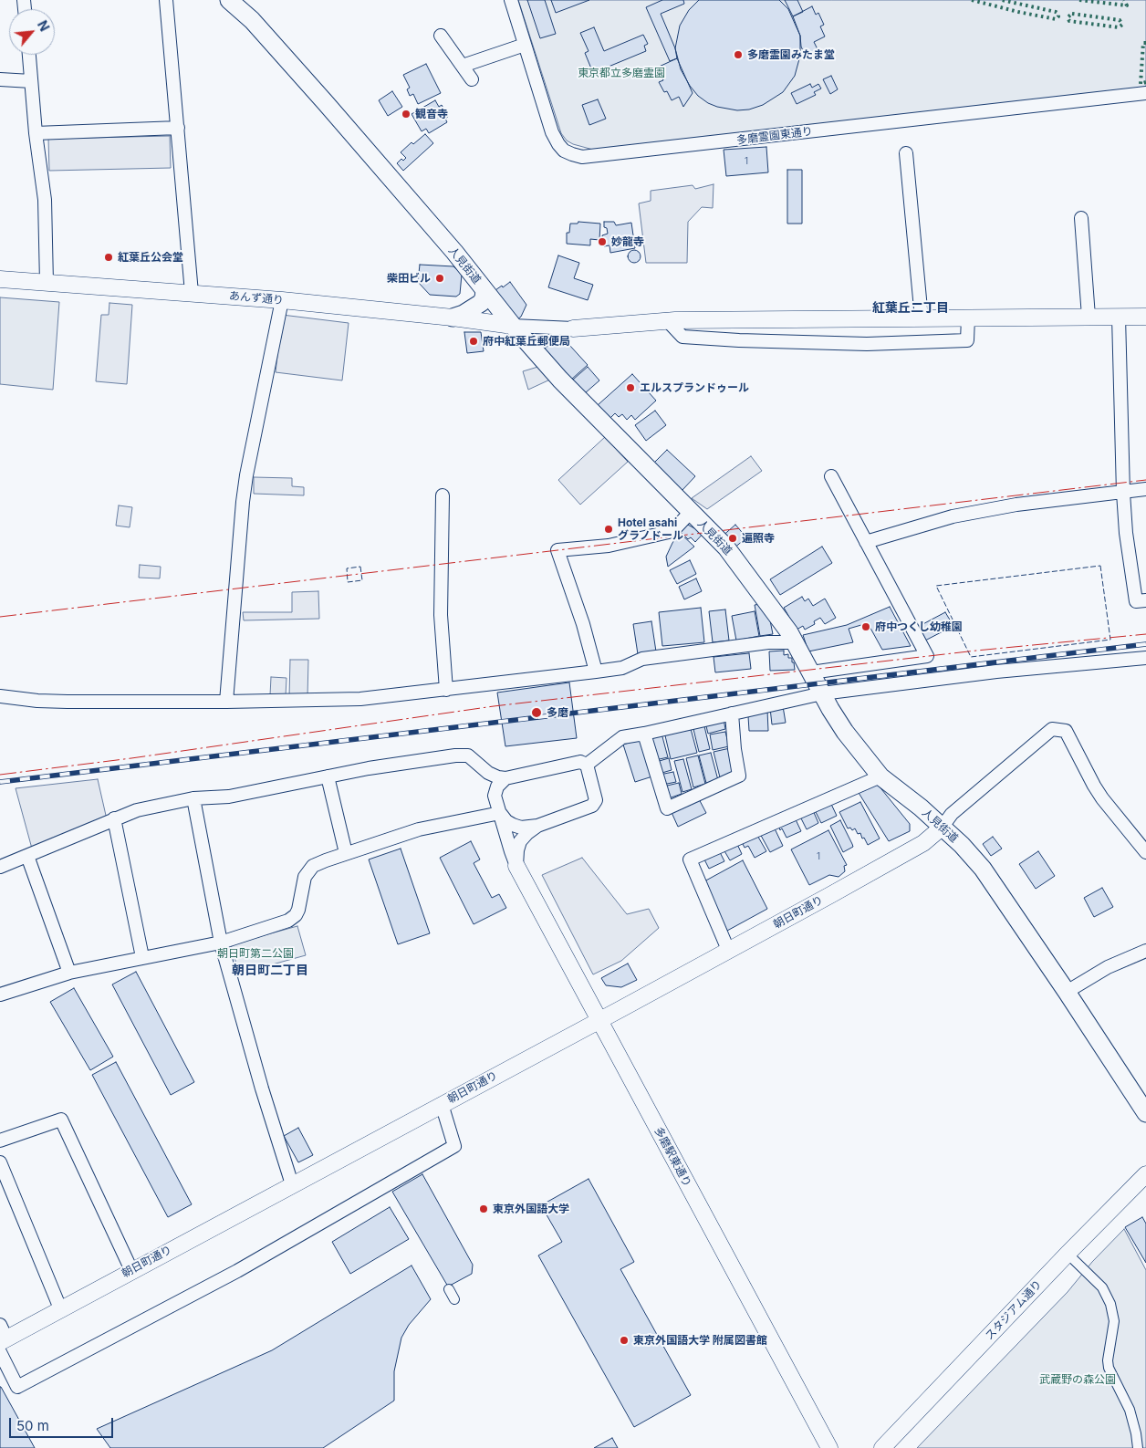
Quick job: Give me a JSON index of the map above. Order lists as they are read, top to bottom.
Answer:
{
  "streets": {
    "main road": ["人見街道"],
    "street": [
      "多磨霊園東通り",
      "あんず通り",
      "朝日町通り",
      "多磨駅東通り",
      "スタジアム通り"
    ]
  },
  "crossings": [
    ["人見街道", "あんず通り"],
    ["人見街道", "朝日町通り"],
    ["朝日町通り", "多磨駅東通り"]
  ],
  "districts": ["紅葉丘二丁目", "朝日町二丁目"],
  "parks": ["東京都立多磨霊園", "朝日町第二公園", "武蔵野の森公園"],
  "places": [
    "多磨霊園みたま堂",
    "観音寺",
    "妙龍寺",
    "紅葉丘公会堂",
    "柴田ビル",
    "府中紅葉丘郵便局",
    "エルスプランドゥール",
    "Hotel asahi グラノドール",
    "遍照寺",
    "府中つくし幼稚園",
    "多磨",
    "東京外国語大学",
    "東京外国語大学 附属図書館"
  ],
  "house_numbers": ["1", "1"],
  "scale_bar": "50 m",
  "north": "top right"
}
